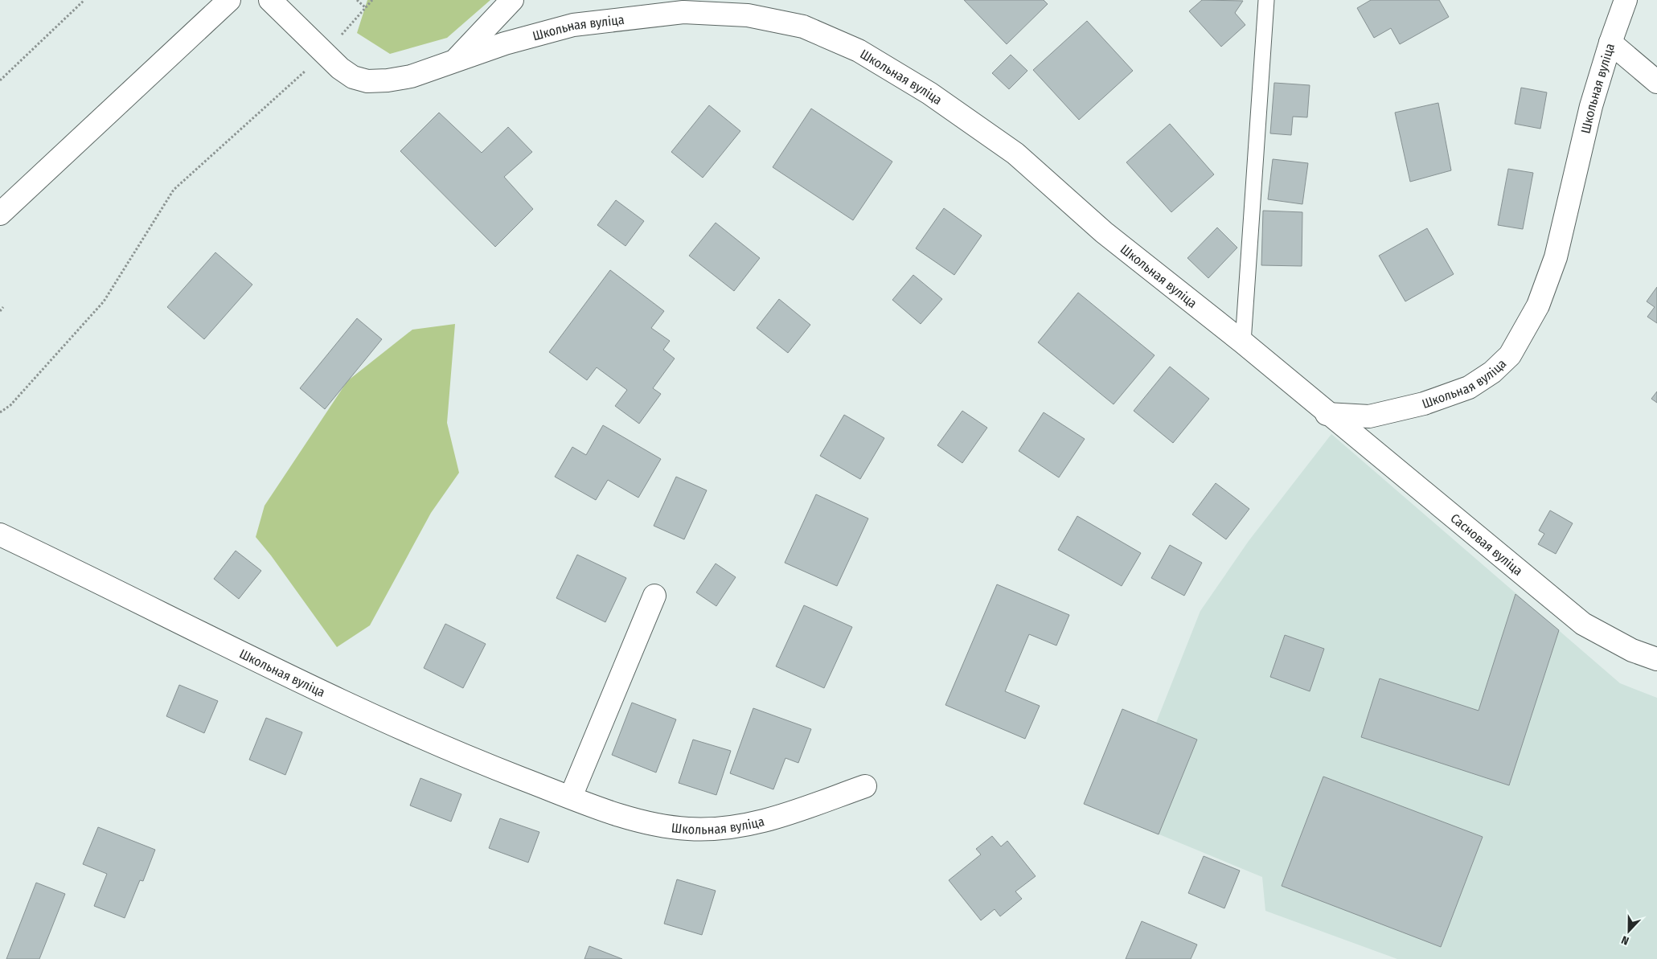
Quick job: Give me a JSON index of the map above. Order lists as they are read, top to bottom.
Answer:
{
  "streets": {
    "street": ["Школьная вуліца", "Сасновая вуліца"]
  },
  "crossings": [
    ["Школьная вуліца", "Сасновая вуліца"]
  ],
  "north": "bottom"
}
